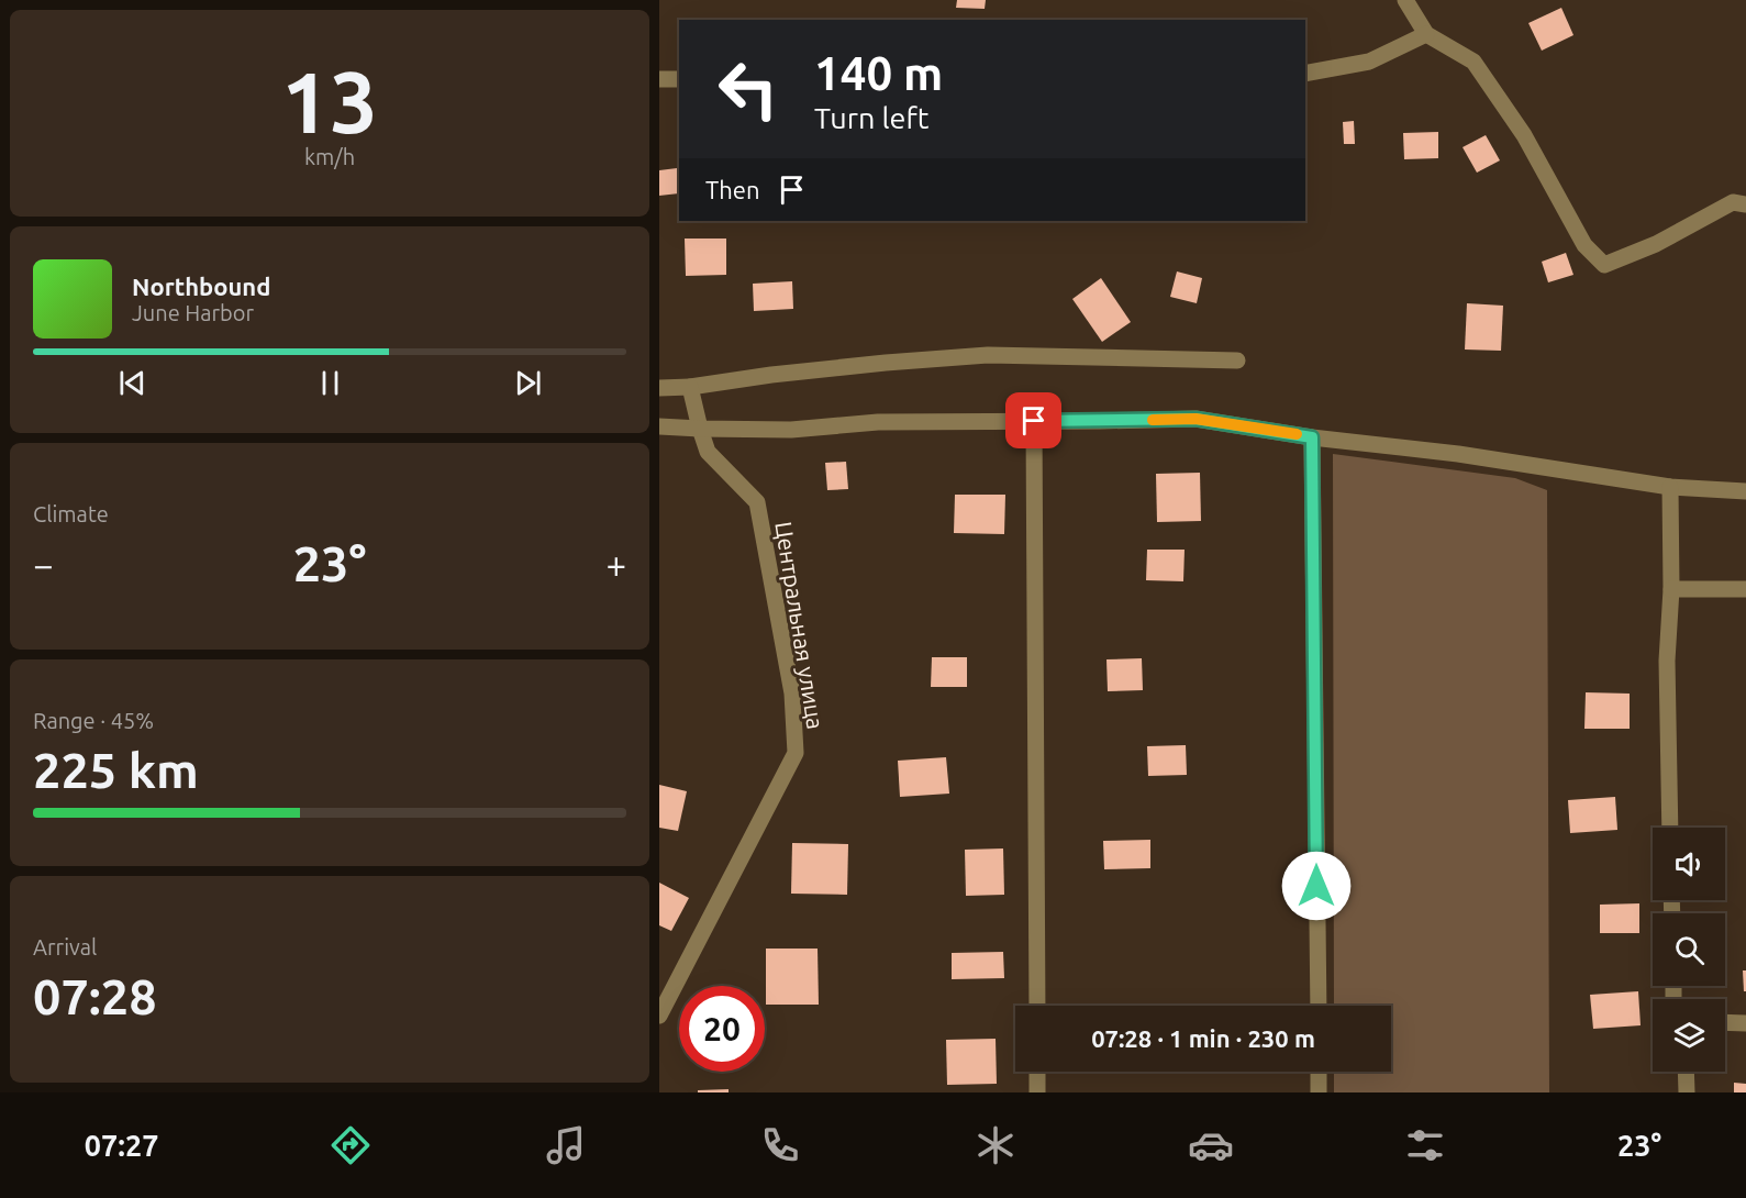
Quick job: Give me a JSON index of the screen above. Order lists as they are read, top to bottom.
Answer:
{
  "streets": {
    "street": ["Центральная улица"]
  },
  "page": {
    "tile": [
      ["13", "km/h"],
      "Climate",
      ["Range · 45%", "225 km"],
      ["Arrival", "07:28"]
    ],
    "turn": ["140 m", "Turn left"],
    "then": "Then",
    "song": ["Northbound", "June Harbor"],
    "heat": ["−", "23°", "+"],
    "limit": "20",
    "trip": "07:28 · 1 min · 230 m",
    "tabs": ["07:27", "23°"]
  }
}
